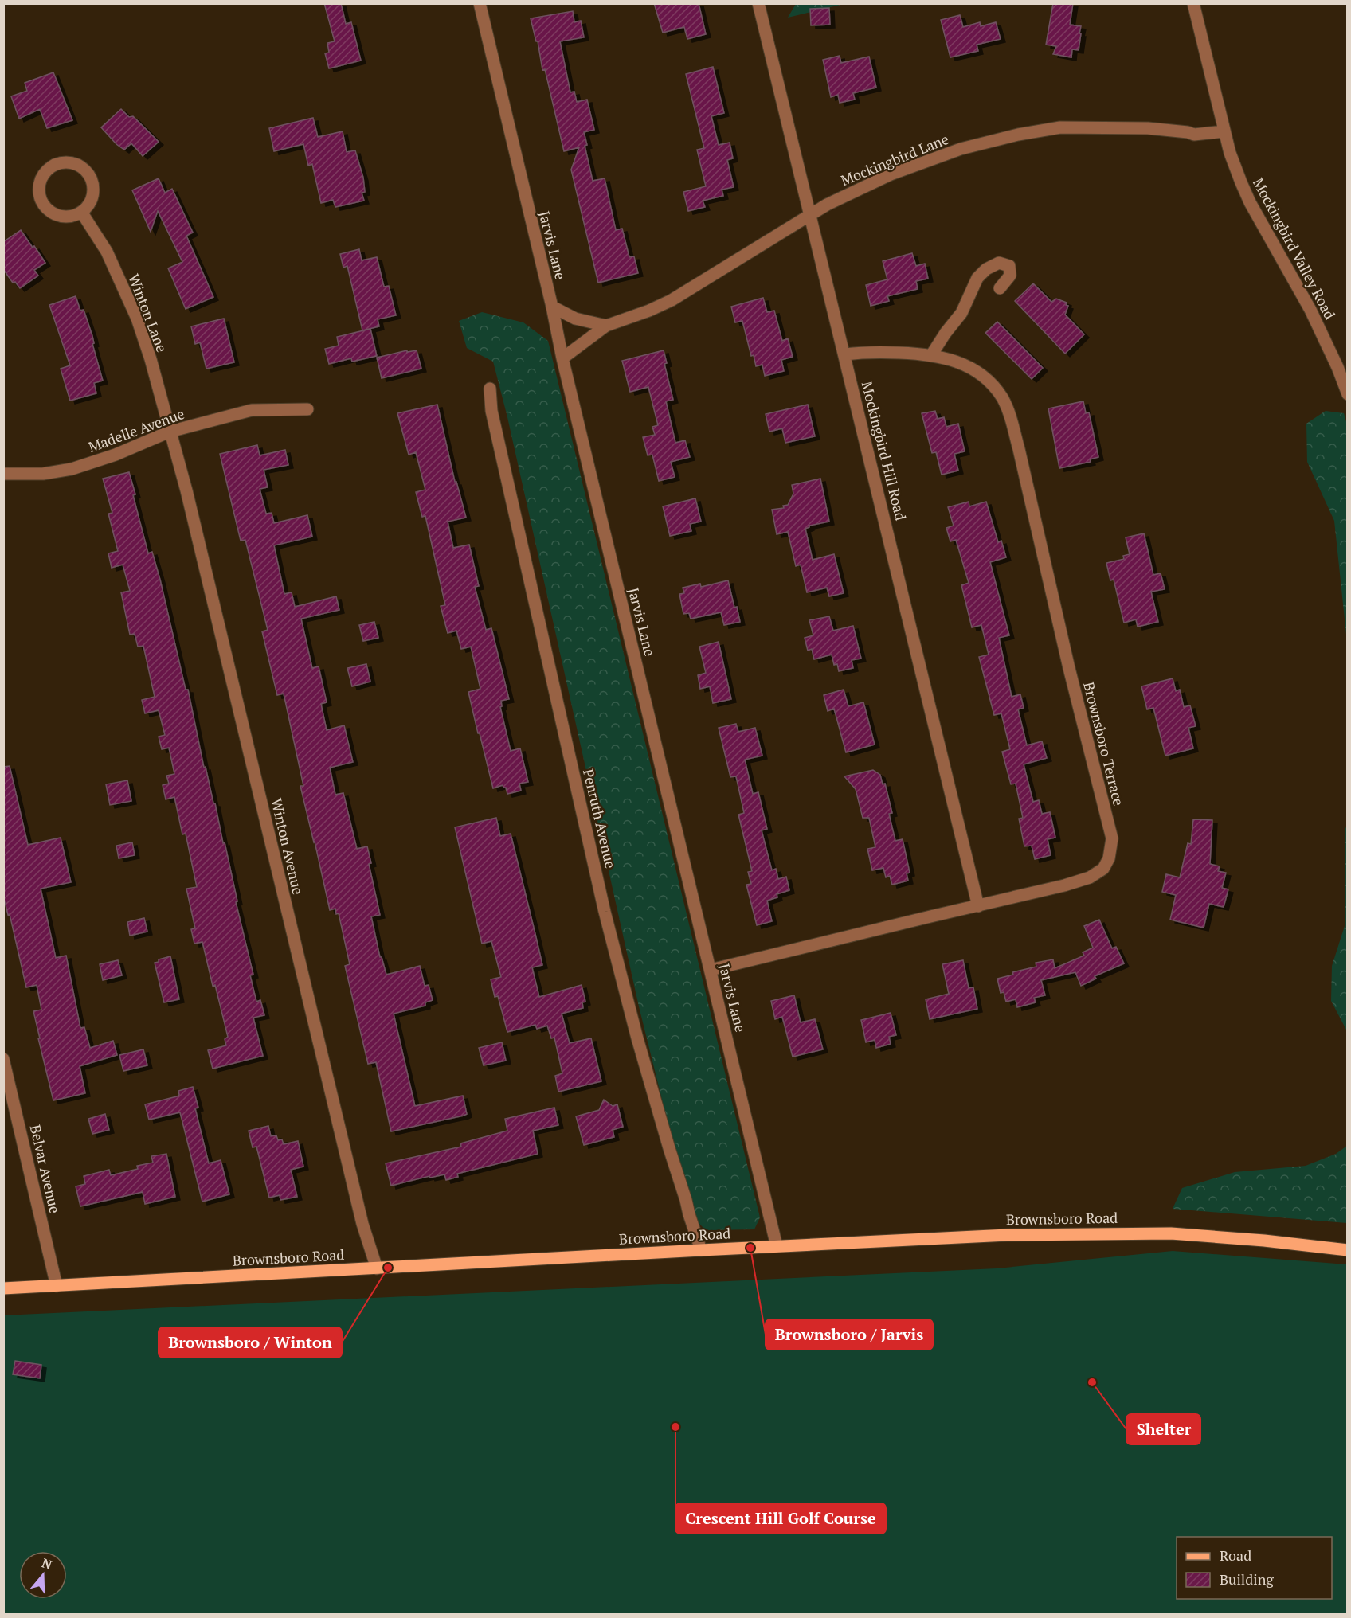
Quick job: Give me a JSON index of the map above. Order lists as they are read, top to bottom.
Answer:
{
  "streets": {
    "main road": ["Brownsboro Road"],
    "street": [
      "Mockingbird Lane",
      "Jarvis Lane",
      "Mockingbird Valley Road",
      "Winton Lane",
      "Madelle Avenue",
      "Mockingbird Hill Road",
      "Brownsboro Terrace",
      "Penruth Avenue",
      "Winton Avenue",
      "Belvar Avenue"
    ]
  },
  "crossings": [
    ["Mockingbird Lane", "Jarvis Lane"],
    ["Mockingbird Lane", "Mockingbird Valley Road"],
    ["Mockingbird Lane", "Mockingbird Hill Road"],
    ["Jarvis Lane", "Brownsboro Terrace"],
    ["Jarvis Lane", "Brownsboro Road"],
    ["Winton Lane", "Madelle Avenue"],
    ["Winton Lane", "Winton Avenue"],
    ["Madelle Avenue", "Winton Avenue"],
    ["Mockingbird Hill Road", "Brownsboro Terrace"],
    ["Penruth Avenue", "Brownsboro Road"],
    ["Winton Avenue", "Brownsboro Road"],
    ["Belvar Avenue", "Brownsboro Road"]
  ],
  "places": [
    "Brownsboro / Jarvis",
    "Brownsboro / Winton",
    "Shelter",
    "Crescent Hill Golf Course"
  ],
  "legend": ["Road", "Building"],
  "north": "top"
}
